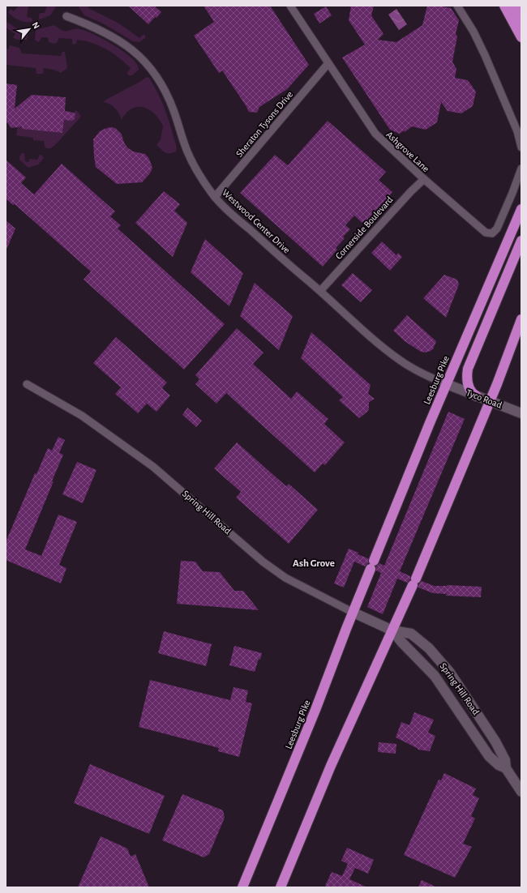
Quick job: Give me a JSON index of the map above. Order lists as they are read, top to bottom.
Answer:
{
  "streets": {
    "highway": ["Leesburg Pike"],
    "main road": ["Tyco Road", "Spring Hill Road"],
    "street": [
      "Sheraton Tysons Drive",
      "Ashgrove Lane",
      "Westwood Center Drive",
      "Cornerside Boulevard"
    ]
  },
  "crossings": [
    ["Sheraton Tysons Drive", "Ashgrove Lane"],
    ["Sheraton Tysons Drive", "Westwood Center Drive"],
    ["Ashgrove Lane", "Cornerside Boulevard"],
    ["Westwood Center Drive", "Cornerside Boulevard"],
    ["Westwood Center Drive", "Leesburg Pike"],
    ["Westwood Center Drive", "Tyco Road"],
    ["Leesburg Pike", "Tyco Road"],
    ["Leesburg Pike", "Spring Hill Road"]
  ],
  "districts": ["Ash Grove"],
  "north": "top right"
}
